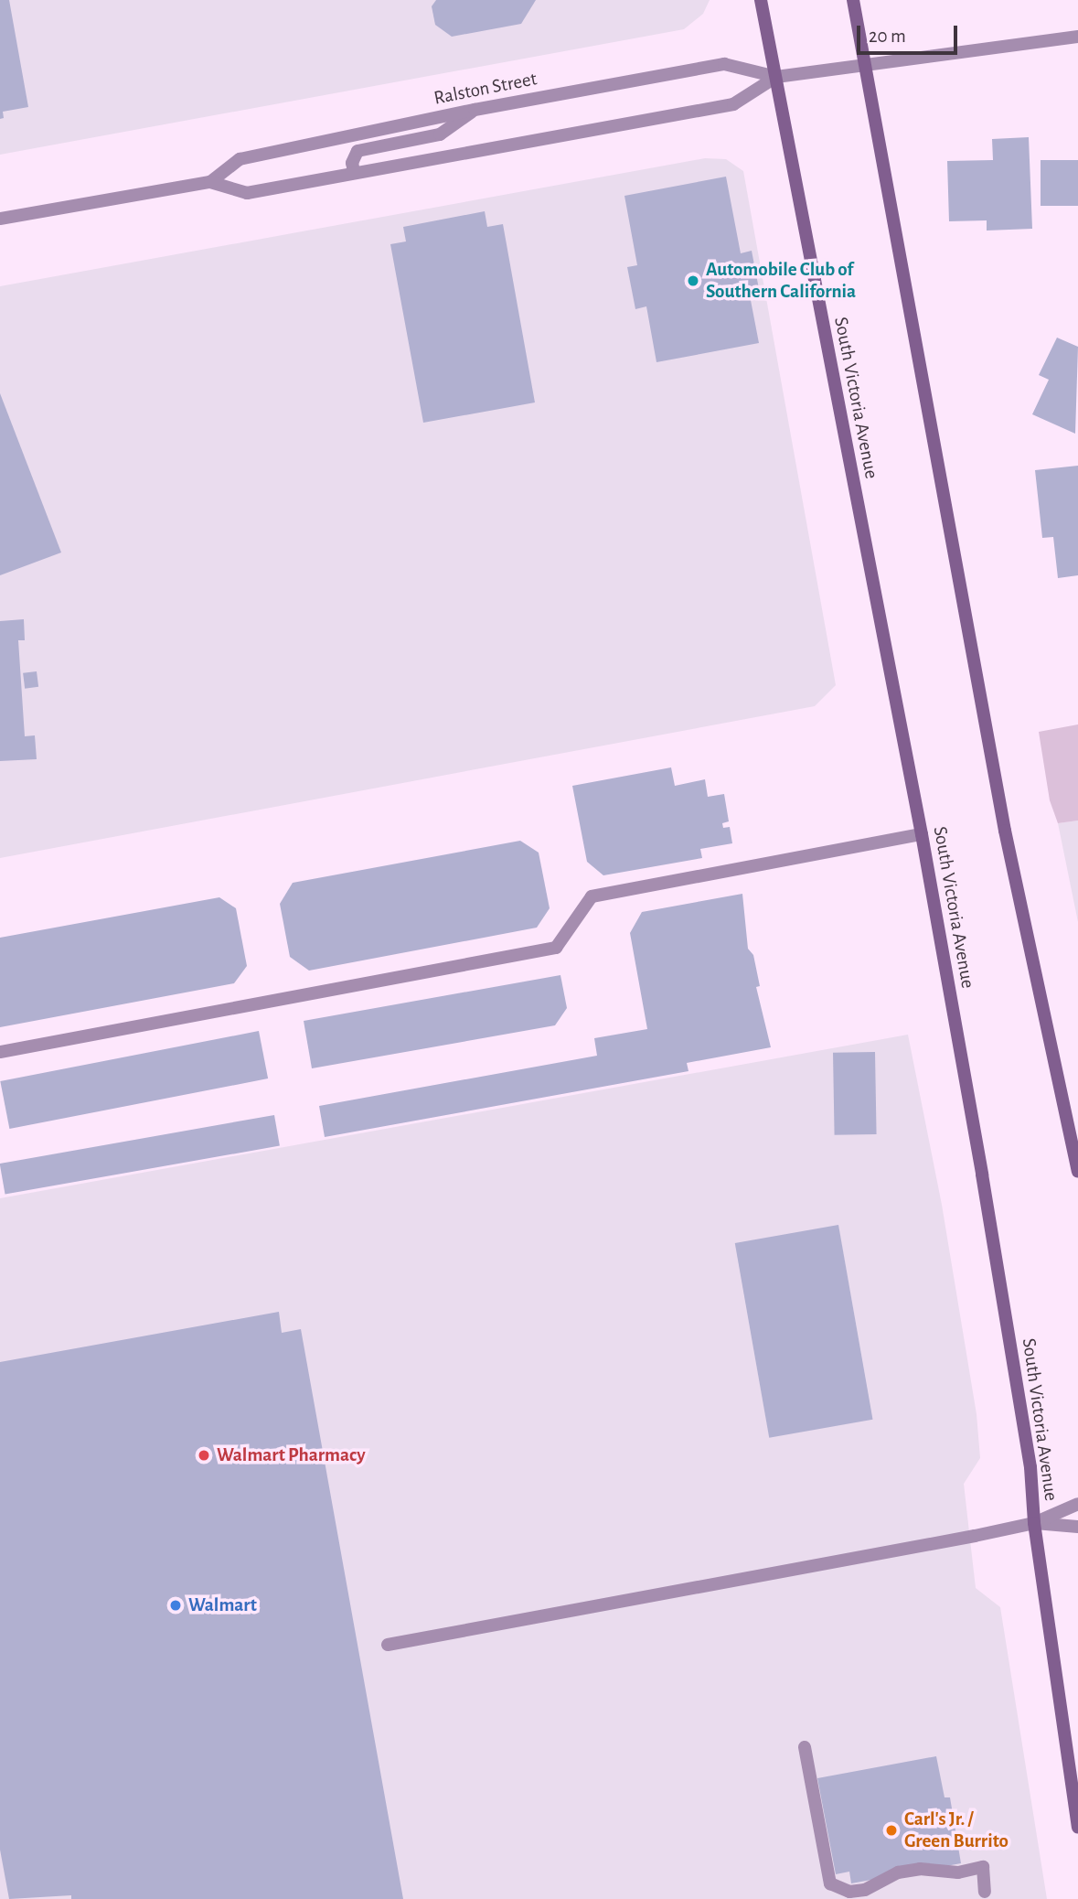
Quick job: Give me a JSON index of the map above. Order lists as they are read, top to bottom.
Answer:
{
  "streets": {
    "main road": ["South Victoria Avenue"],
    "street": ["Ralston Street"]
  },
  "crossings": [
    ["Ralston Street", "South Victoria Avenue"]
  ],
  "places": [
    "Automobile Club of Southern California",
    "Walmart Pharmacy",
    "Walmart",
    "Carl's Jr. / Green Burrito"
  ],
  "scale_bar": "20 m"
}
